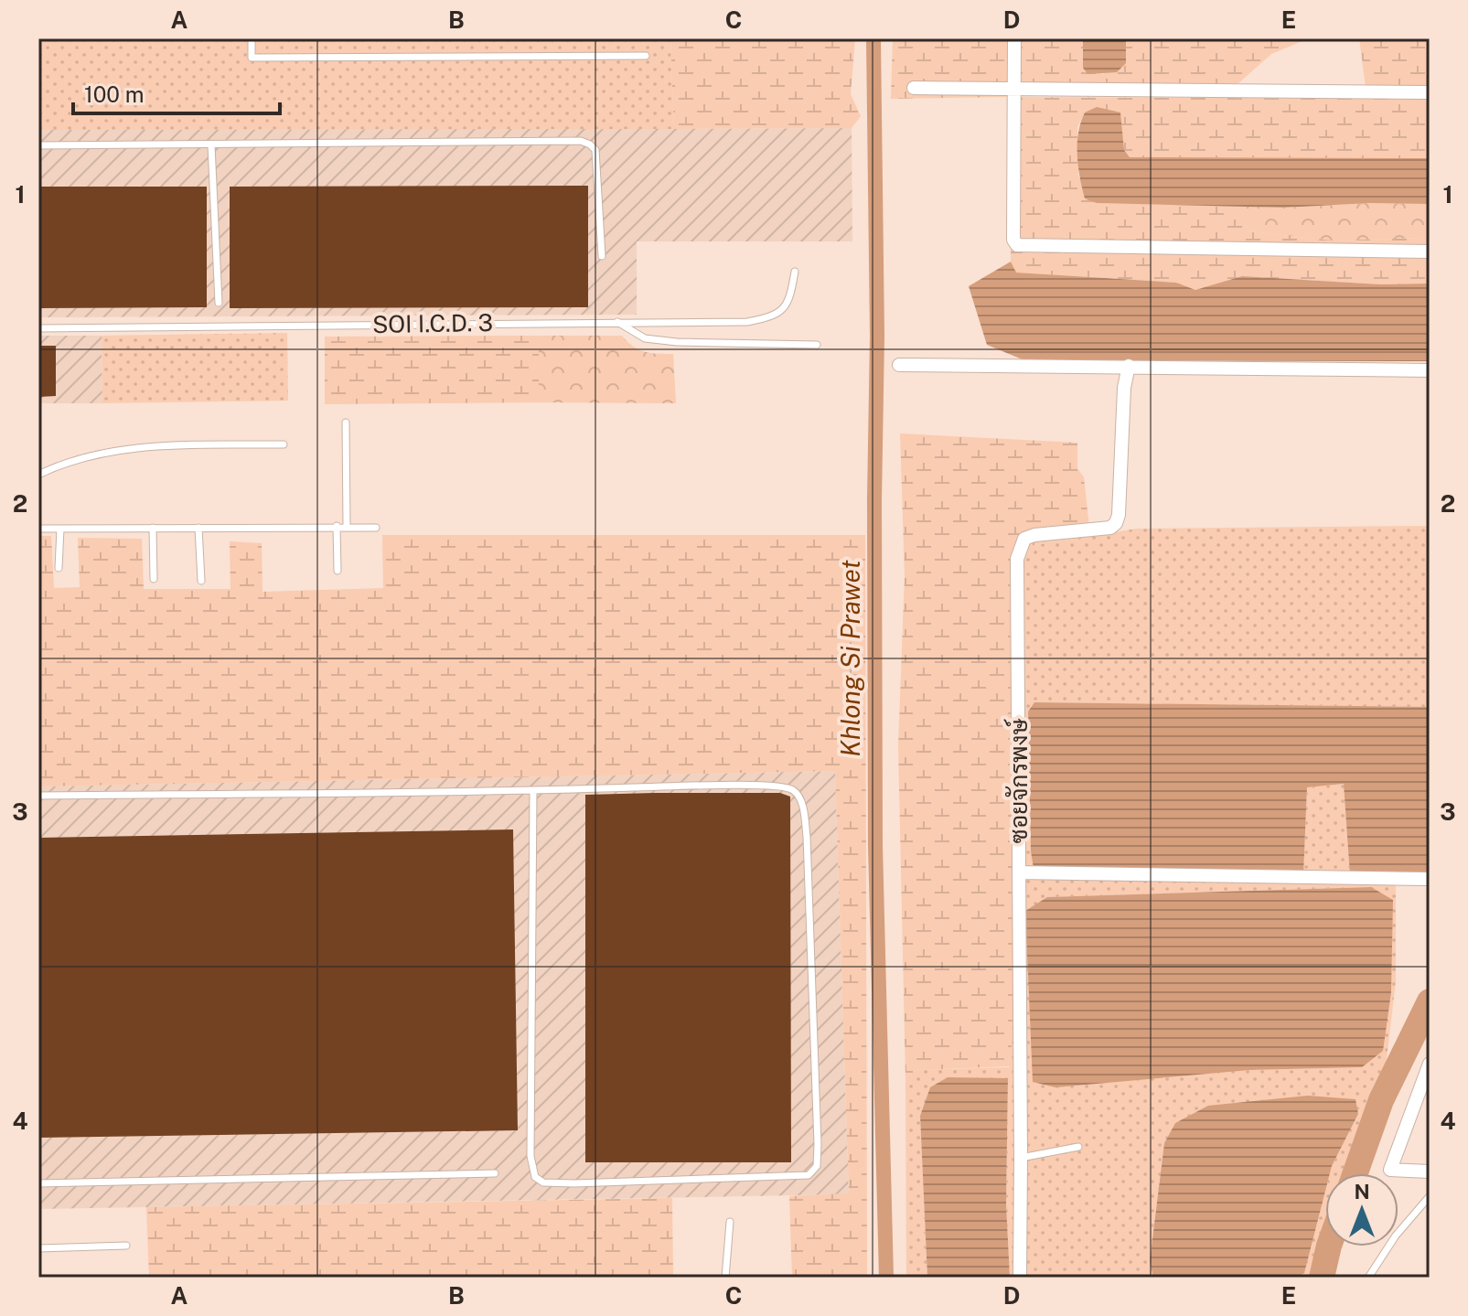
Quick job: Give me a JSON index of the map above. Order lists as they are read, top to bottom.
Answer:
{
  "streets": {
    "street": ["ซอยจักรพงษ์"],
    "lane": ["SOI I.C.D. 3"]
  },
  "water": ["Khlong Si Prawet"],
  "scale_bar": "100 m",
  "north": "top",
  "grid": {
    "columns": [
      "A",
      "B",
      "C",
      "D",
      "E"
    ],
    "rows": [
      "1",
      "2",
      "3",
      "4"
    ]
  }
}
